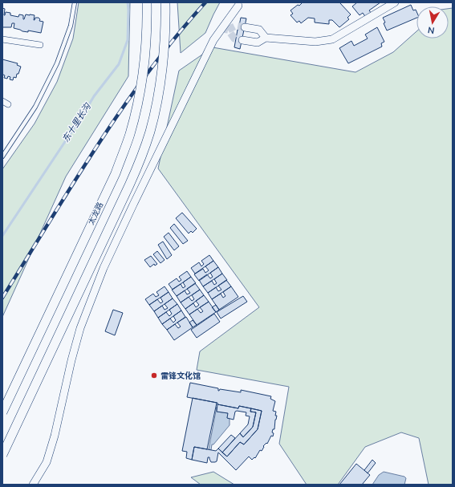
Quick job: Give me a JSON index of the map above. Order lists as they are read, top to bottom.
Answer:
{
  "streets": {
    "street": ["太龙路"]
  },
  "water": ["东十里长沟"],
  "places": ["雷锋文化馆"],
  "north": "bottom"
}
